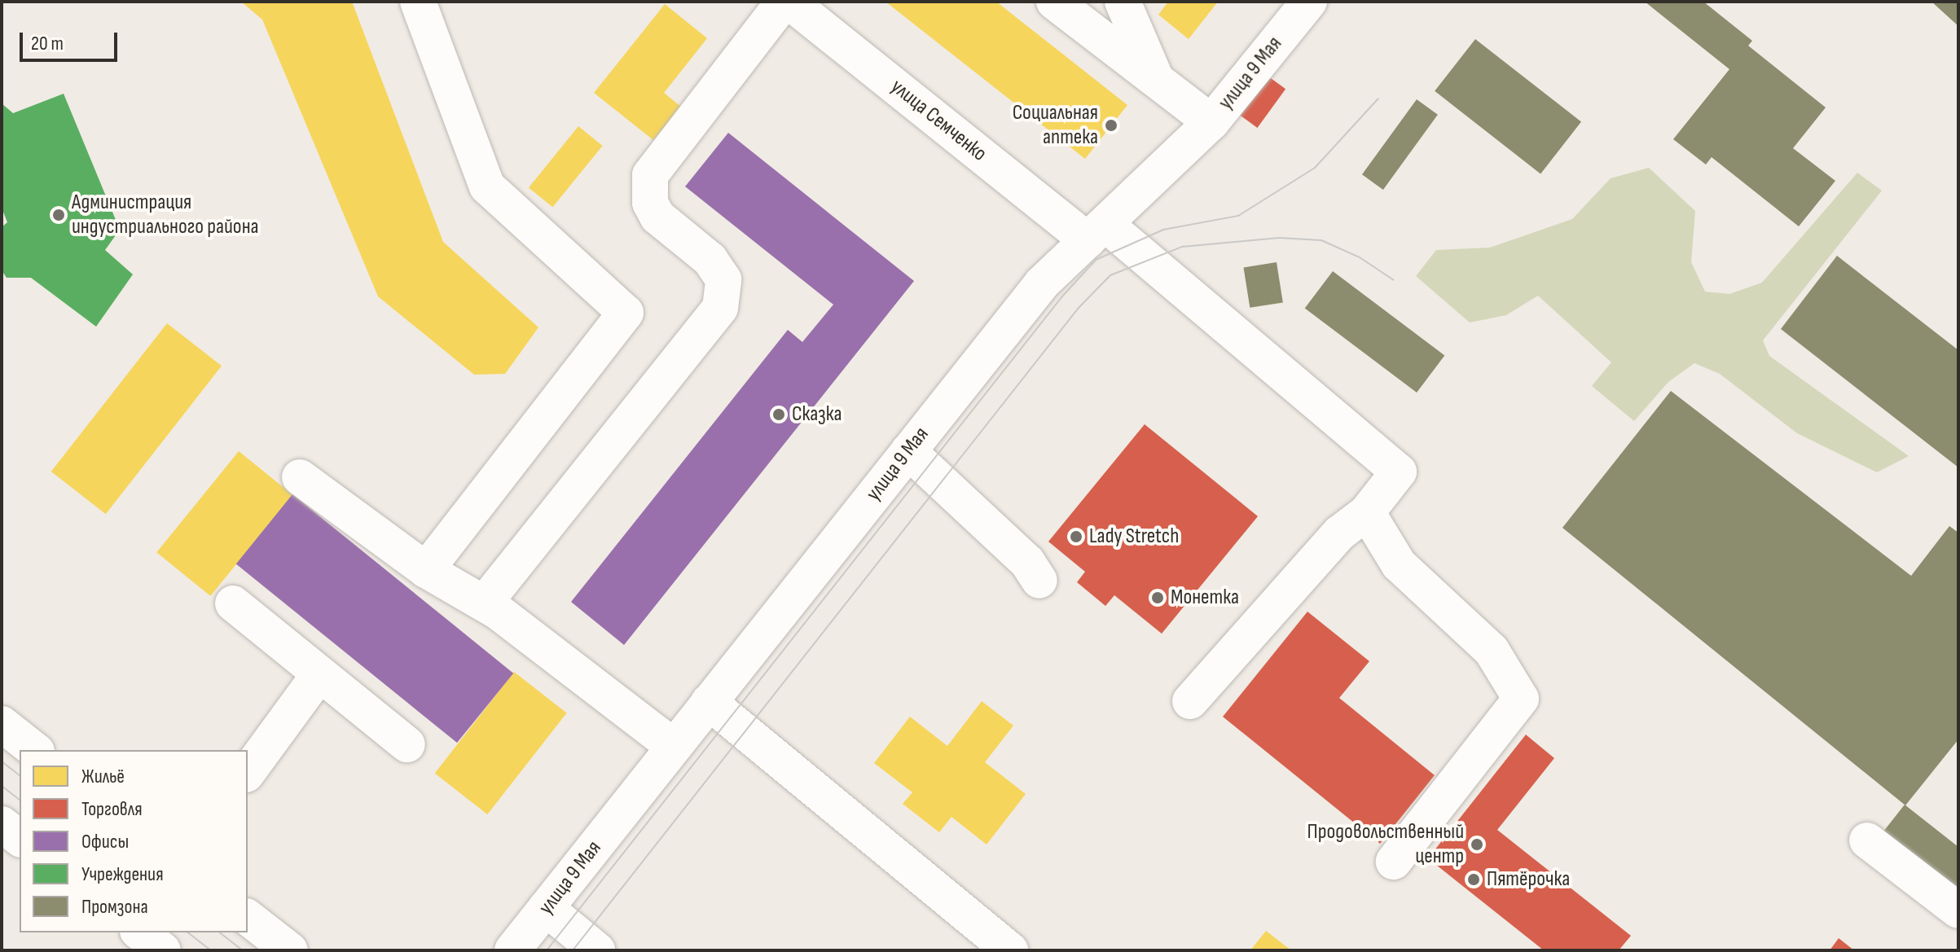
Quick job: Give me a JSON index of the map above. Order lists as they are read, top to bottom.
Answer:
{
  "streets": {
    "street": ["улица 9 Мая", "улица Семченко"]
  },
  "crossings": [
    ["улица 9 Мая", "улица Семченко"]
  ],
  "places": [
    "Социальная аптека",
    "Администрация индустриального района",
    "Сказка",
    "Lady Stretch",
    "Монетка",
    "Продовольственный центр",
    "Пятёрочка"
  ],
  "legend": [
    "Жильё",
    "Торговля",
    "Офисы",
    "Учреждения",
    "Промзона"
  ],
  "scale_bar": "20 m"
}
